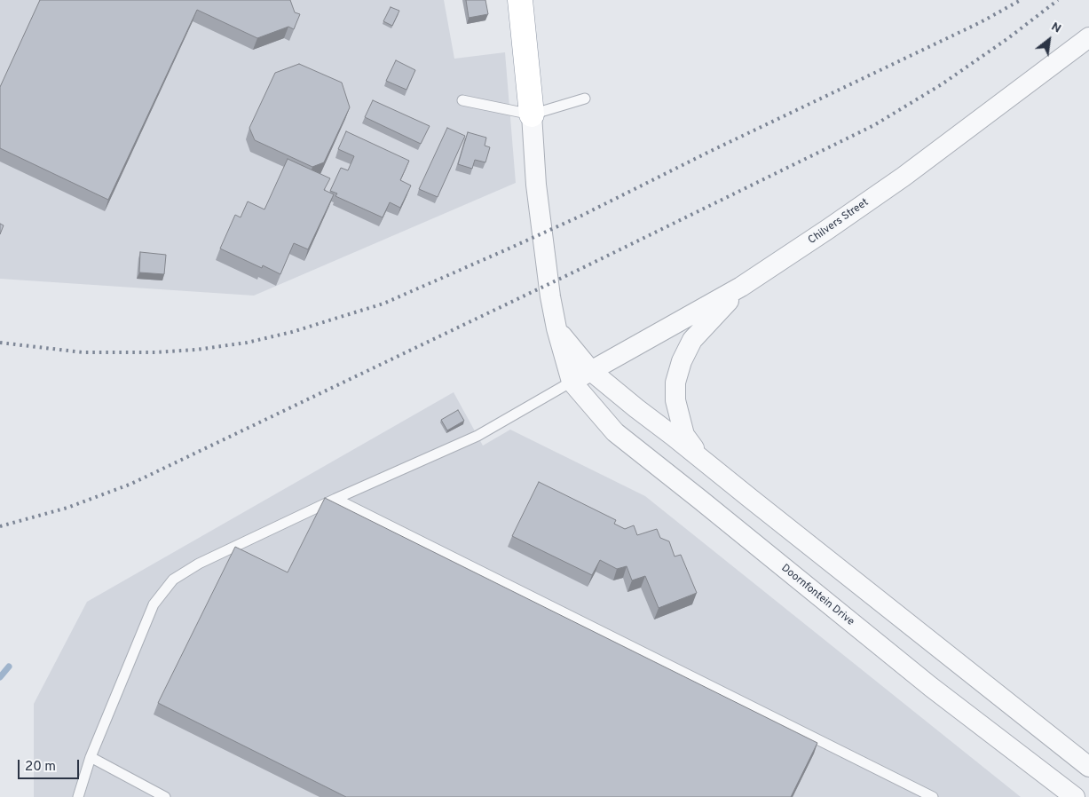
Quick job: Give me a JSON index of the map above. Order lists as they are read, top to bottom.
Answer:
{
  "streets": {
    "street": ["Chilvers Street", "Doornfontein Drive"]
  },
  "crossings": [
    ["Chilvers Street", "Doornfontein Drive"]
  ],
  "scale_bar": "20 m",
  "north": "top right"
}
